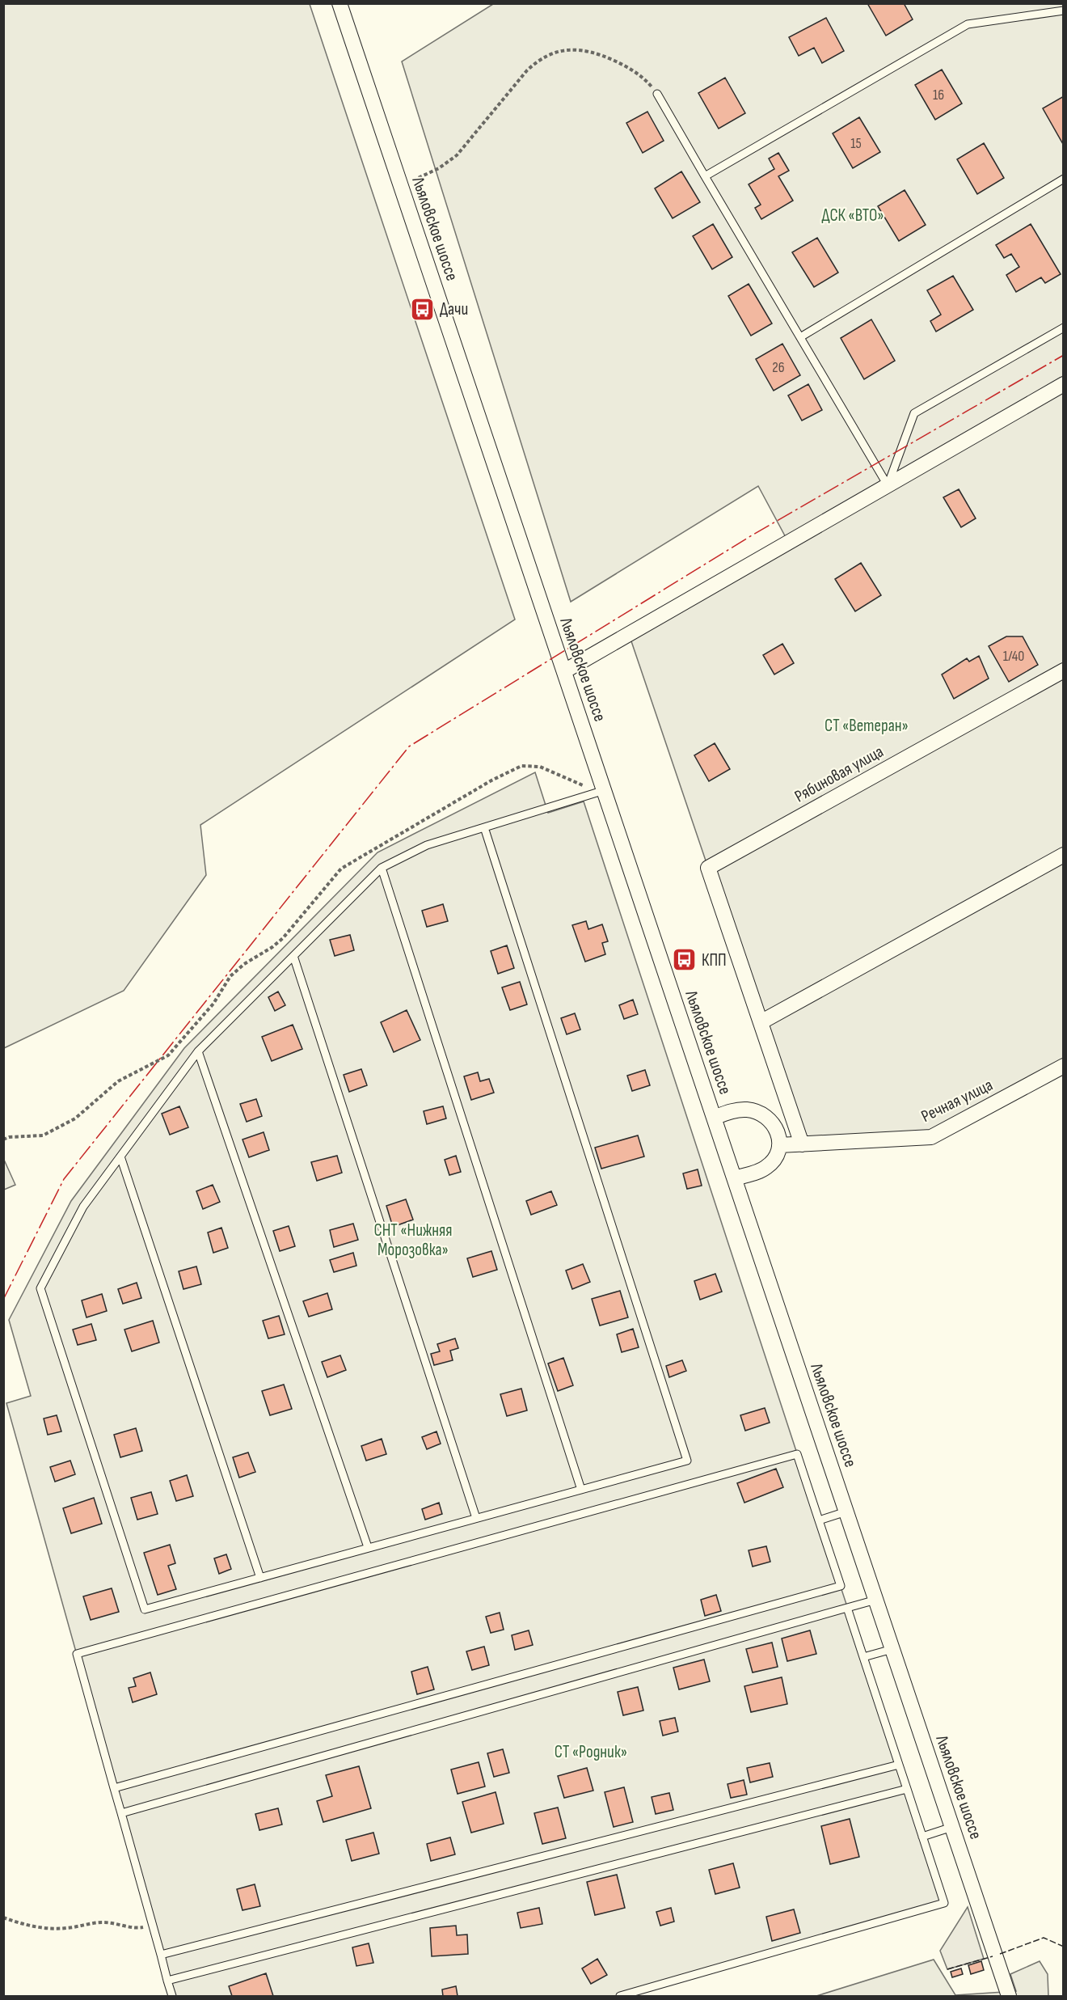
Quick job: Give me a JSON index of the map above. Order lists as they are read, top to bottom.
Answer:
{
  "streets": {
    "street": ["Льяловское шоссе", "Рябиновая улица", "Речная улица"]
  },
  "crossings": [
    ["Льяловское шоссе", "Речная улица"]
  ],
  "parks": [
    "ДСК «ВТО»",
    "СТ «Ветеран»",
    "СНТ «Нижняя Морозовка»",
    "СТ «Родник»"
  ],
  "places": {
    "bus stop": ["Дачи", "КПП"]
  },
  "house_numbers": [
    "16",
    "15",
    "26",
    "1/40"
  ]
}
